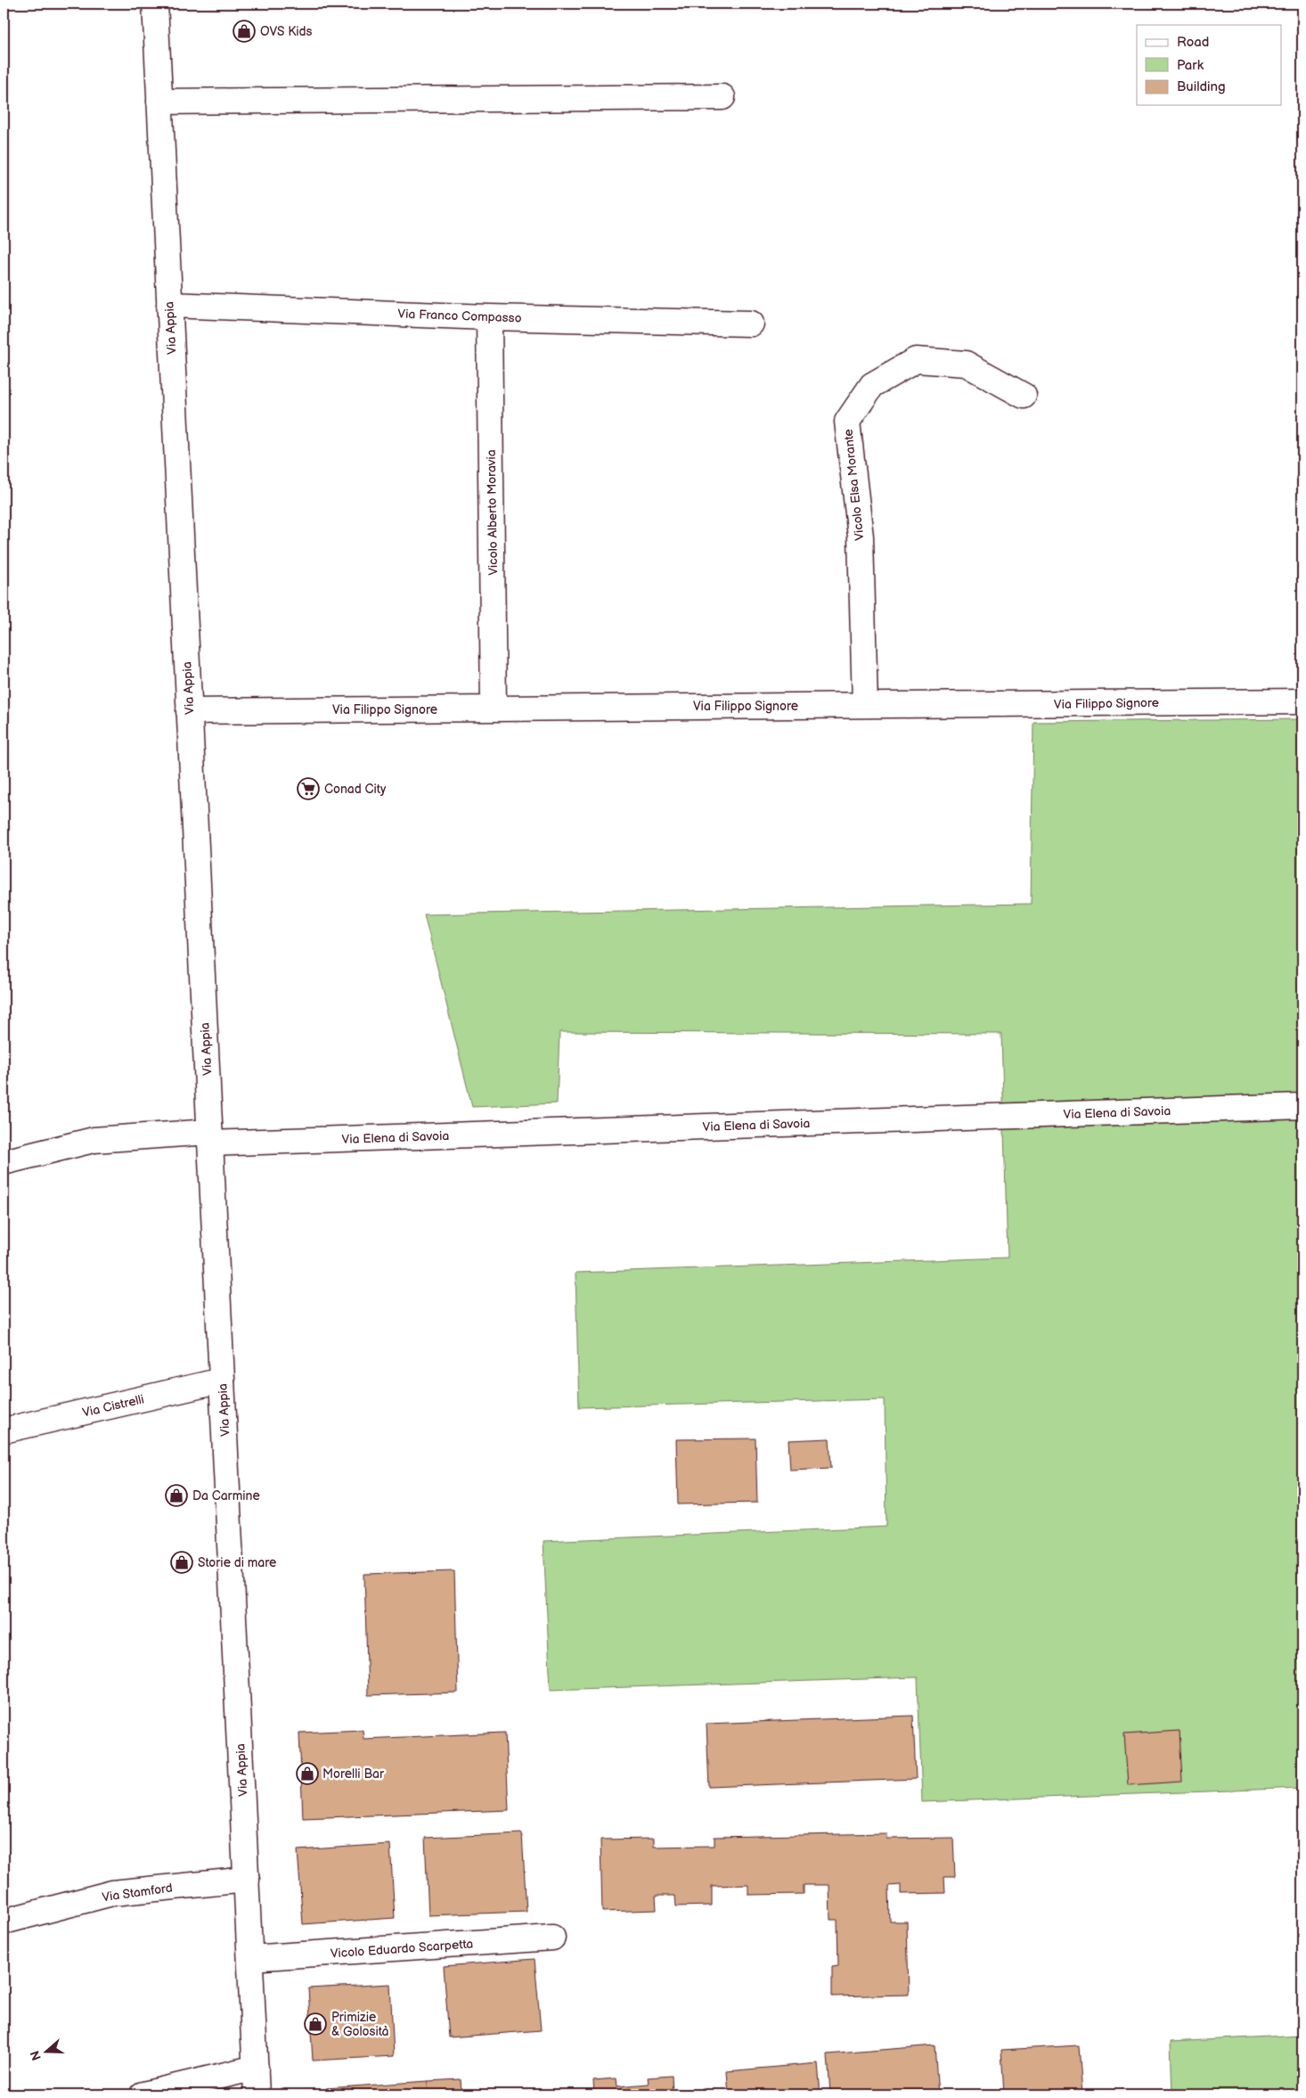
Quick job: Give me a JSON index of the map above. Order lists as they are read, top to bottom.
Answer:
{
  "streets": {
    "street": [
      "Via Franco Compasso",
      "Via Appia",
      "Vicolo Elsa Morante",
      "Vicolo Alberto Moravia",
      "Via Filippo Signore",
      "Via Elena di Savoia",
      "Via Cistrelli",
      "Via Stamford",
      "Vicolo Eduardo Scarpetta"
    ]
  },
  "crossings": [
    ["Via Franco Compasso", "Via Appia"],
    ["Via Franco Compasso", "Vicolo Alberto Moravia"],
    ["Via Appia", "Via Filippo Signore"],
    ["Via Appia", "Via Elena di Savoia"],
    ["Via Appia", "Via Cistrelli"],
    ["Via Appia", "Via Stamford"],
    ["Via Appia", "Vicolo Eduardo Scarpetta"],
    ["Vicolo Elsa Morante", "Via Filippo Signore"],
    ["Vicolo Alberto Moravia", "Via Filippo Signore"]
  ],
  "places": {
    "shop": [
      "OVS Kids",
      "Da Carmine",
      "Storie di mare",
      "Morelli Bar",
      "Primizie & Golosità"
    ],
    "supermarket": ["Conad City"]
  },
  "legend": ["Road", "Park", "Building"],
  "north": "left"
}
